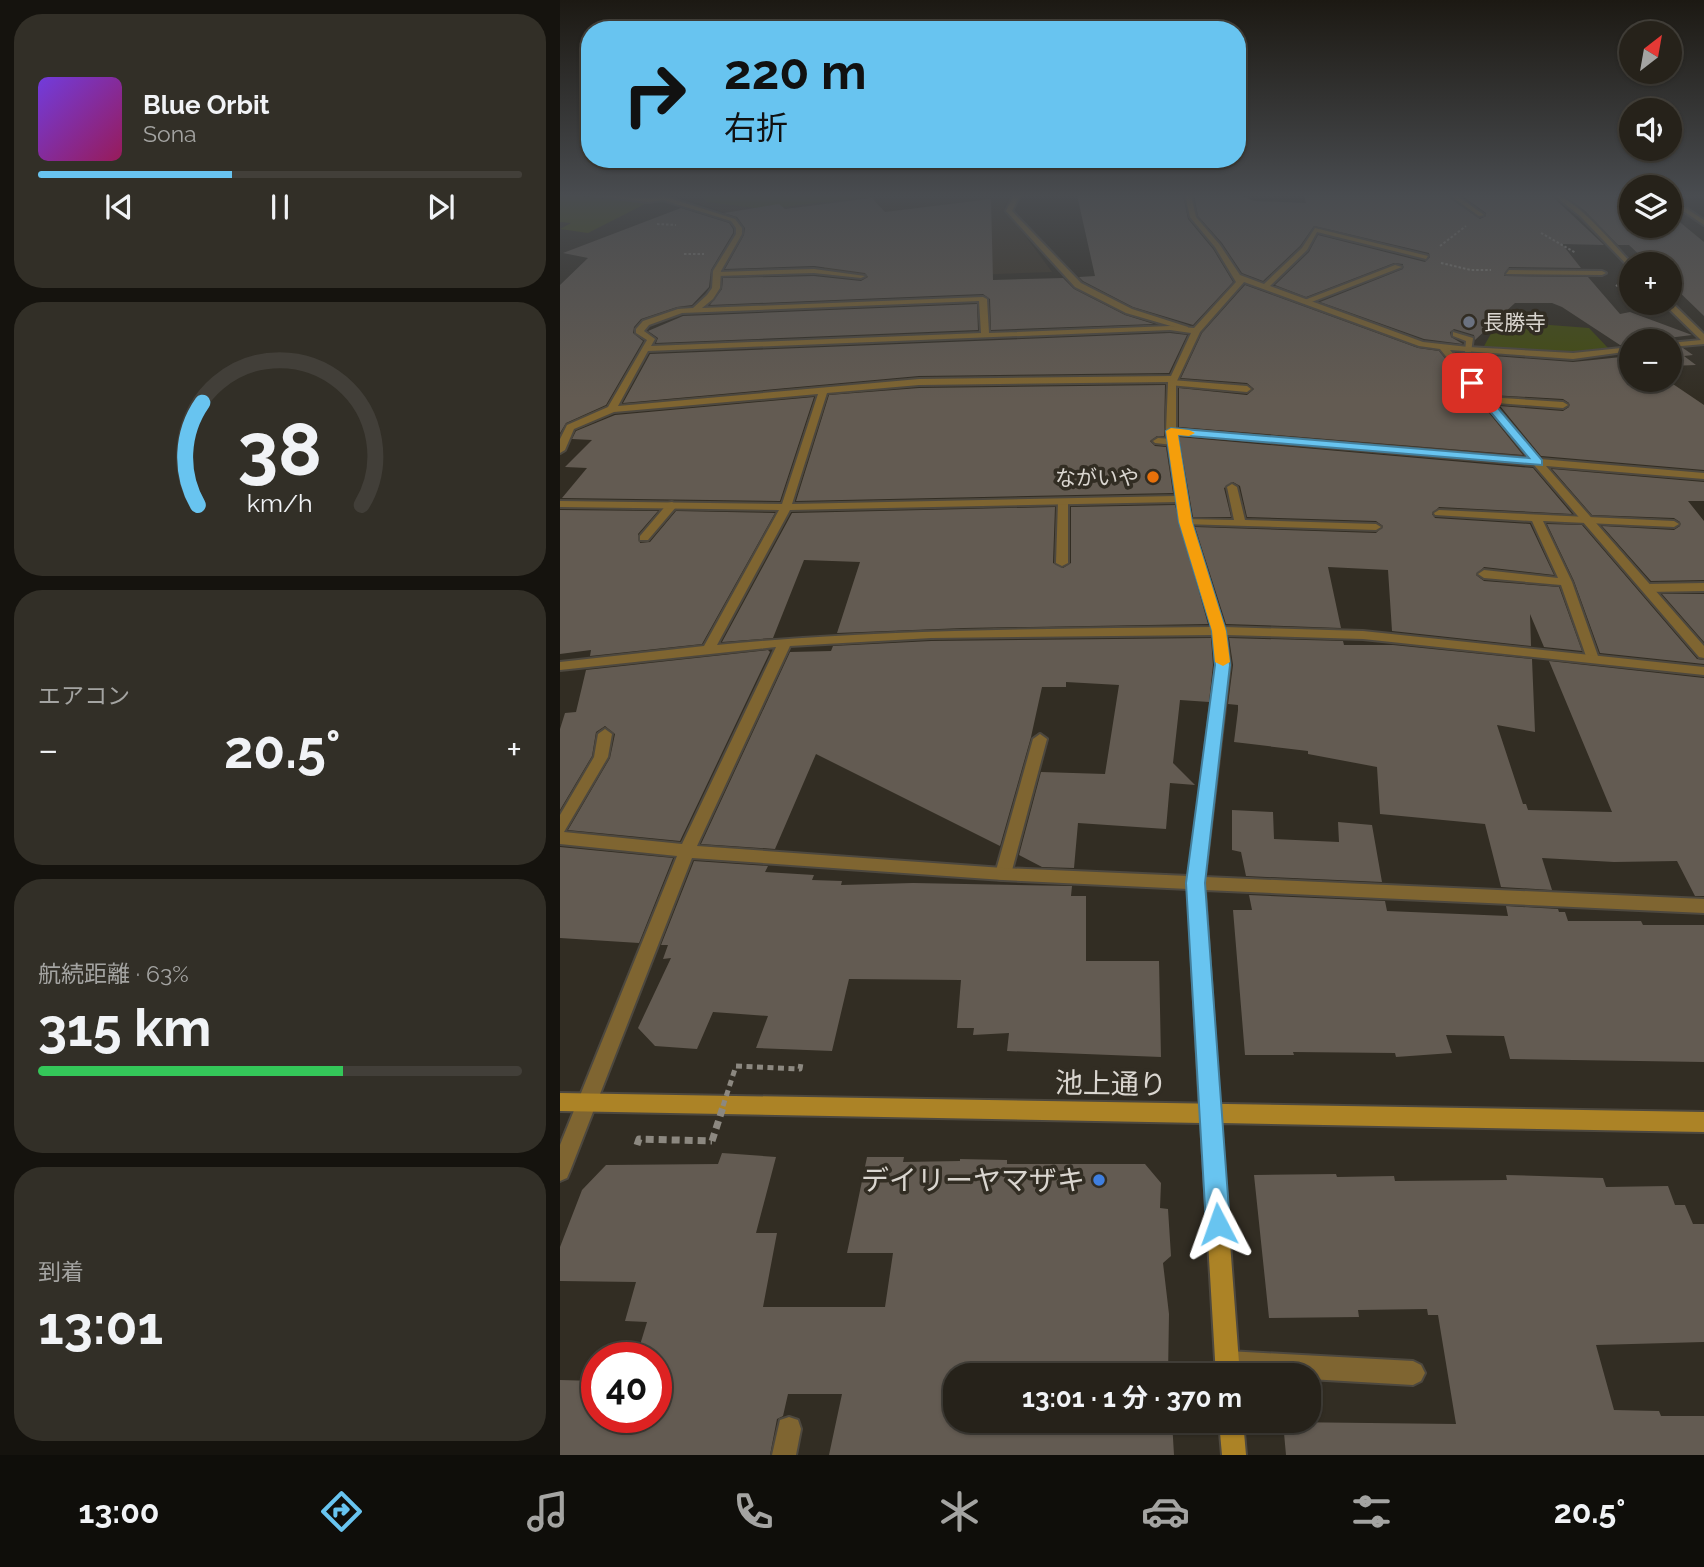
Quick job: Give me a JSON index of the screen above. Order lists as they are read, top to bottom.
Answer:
{
  "streets": {
    "main road": ["池上通り"]
  },
  "places": ["長勝寺", "ながいや", "デイリーヤマザキ"],
  "north": "top right",
  "page": {
    "map_buttons": ["+", "−"],
    "turn": ["220 m", "右折"],
    "song": ["Blue Orbit", "Sona"],
    "tile": [
      "エアコン",
      ["航続距離 · 63%", "315 km"],
      ["到着", "13:01"]
    ],
    "heat": ["−", "20.5°", "+"],
    "limit": "40",
    "trip": "13:01 · 1 分 · 370 m",
    "tabs": ["13:00", "20.5°"],
    "gauge": ["38", "km/h"]
  }
}
